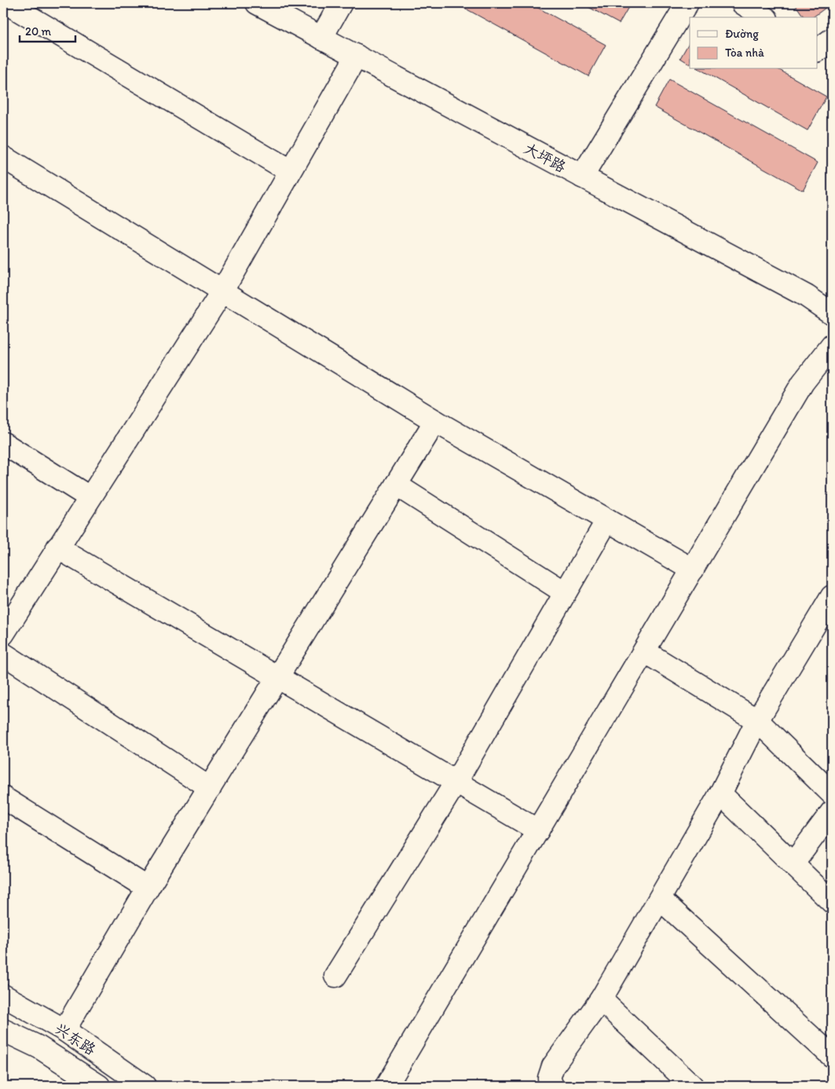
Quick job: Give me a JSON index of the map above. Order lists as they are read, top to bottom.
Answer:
{
  "streets": {
    "street": ["大坪路", "兴东路"]
  },
  "legend": ["Đường", "Tòa nhà"],
  "scale_bar": "20 m"
}
